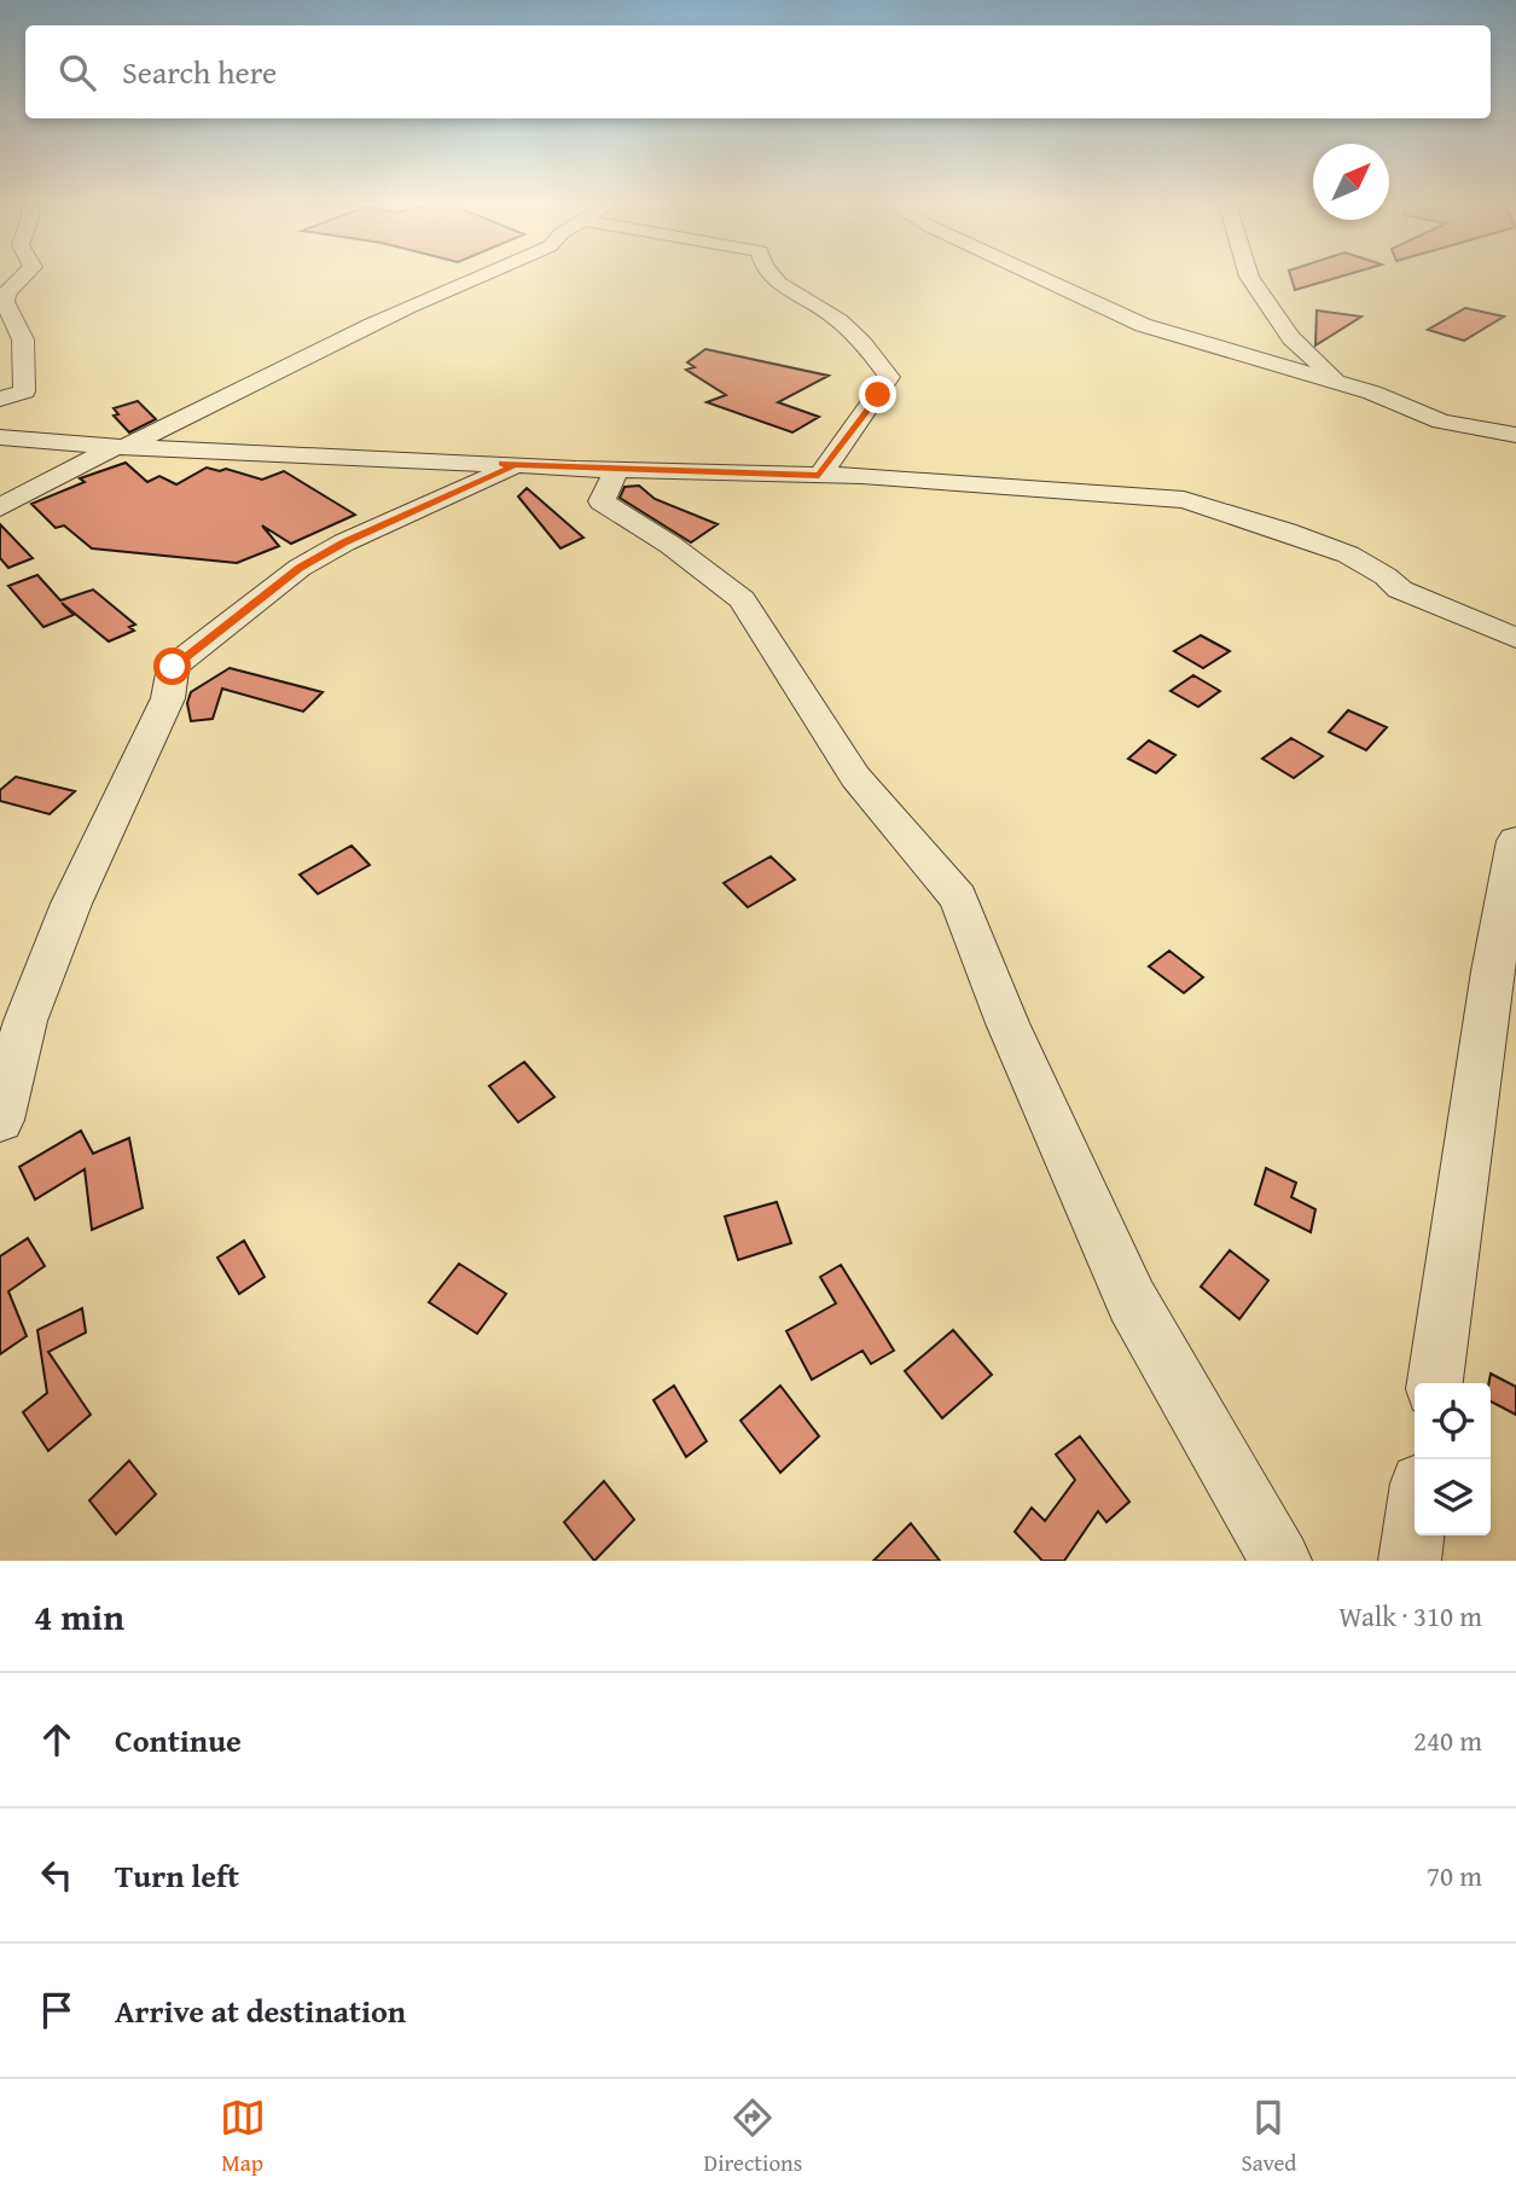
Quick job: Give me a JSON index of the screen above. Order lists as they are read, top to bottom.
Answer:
{
  "north": "top right",
  "page": {
    "search": "Search here",
    "heading": ["4 min", "Walk · 310 m"],
    "list": [
      ["Continue", "240 m"],
      ["Turn left", "70 m"],
      "Arrive at destination"
    ],
    "nav": ["Map", "Directions", "Saved"]
  }
}
